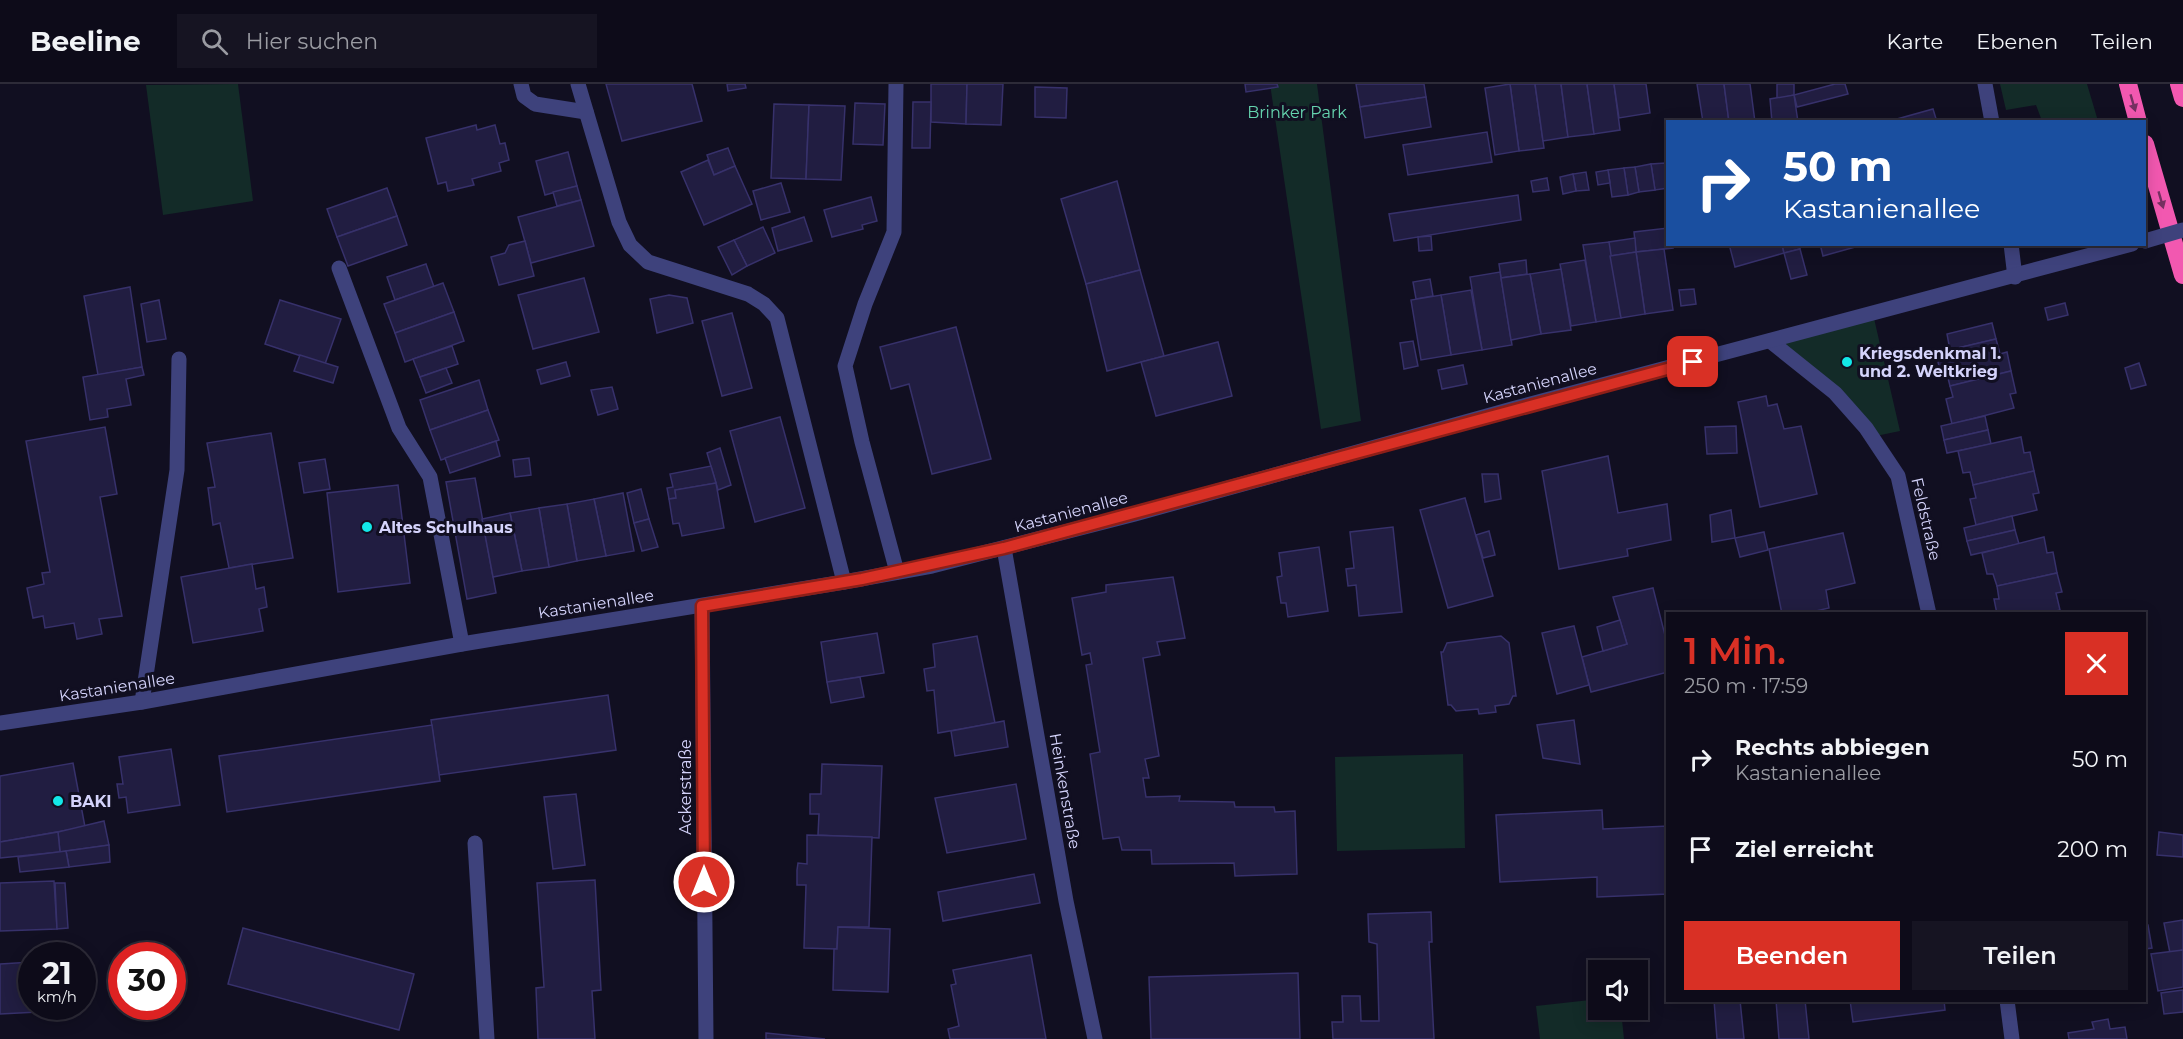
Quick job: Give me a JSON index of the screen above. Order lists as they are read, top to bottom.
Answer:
{
  "streets": {
    "street": [
      "Kastanienallee",
      "Feldstraße",
      "Ackerstraße",
      "Heinkenstraße"
    ]
  },
  "crossings": [
    ["Kastanienallee", "Feldstraße"],
    ["Kastanienallee", "Ackerstraße"],
    ["Kastanienallee", "Heinkenstraße"]
  ],
  "parks": ["Brinker Park"],
  "places": ["Kriegsdenkmal 1. und 2. Weltkrieg", "Altes Schulhaus", "BAKI"],
  "page": {
    "header": "Beeline",
    "search": "Hier suchen",
    "nav": ["Karte", "Ebenen", "Teilen"],
    "turn": ["50 m", "Kastanienallee"],
    "heading": ["1 Min.", "250 m · 17:59"],
    "list": [
      {
        "name": "Rechts abbiegen",
        "note": "Kastanienallee",
        "value": "50 m"
      },
      {
        "name": "Ziel erreicht",
        "value": "200 m"
      }
    ],
    "buttons": ["Beenden", "Teilen"],
    "speed": "21 km/h",
    "limit": "30"
  }
}
